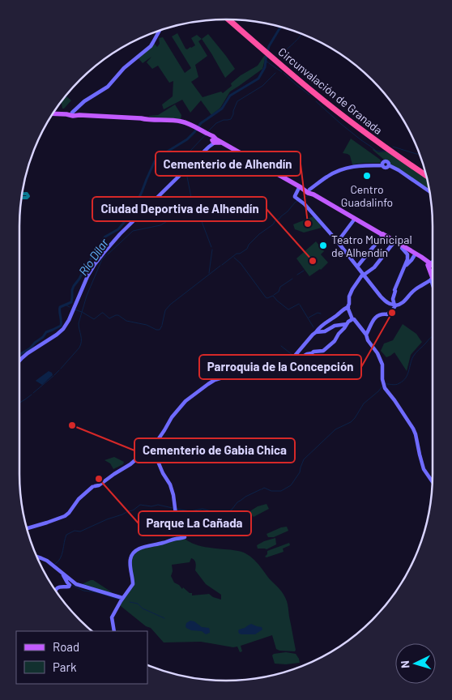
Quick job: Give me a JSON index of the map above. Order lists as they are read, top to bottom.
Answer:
{
  "streets": {
    "highway": ["Circunvalación de Granada"]
  },
  "water": ["Río Dílar"],
  "places": [
    "Centro Guadalinfo",
    "Cementerio de Alhendín",
    "Teatro Municipal de Alhendín",
    "Ciudad Deportiva de Alhendín",
    "Parroquia de la Concepción",
    "Cementerio de Gabia Chica",
    "Parque La Cañada"
  ],
  "legend": ["Road", "Park"],
  "north": "left"
}
